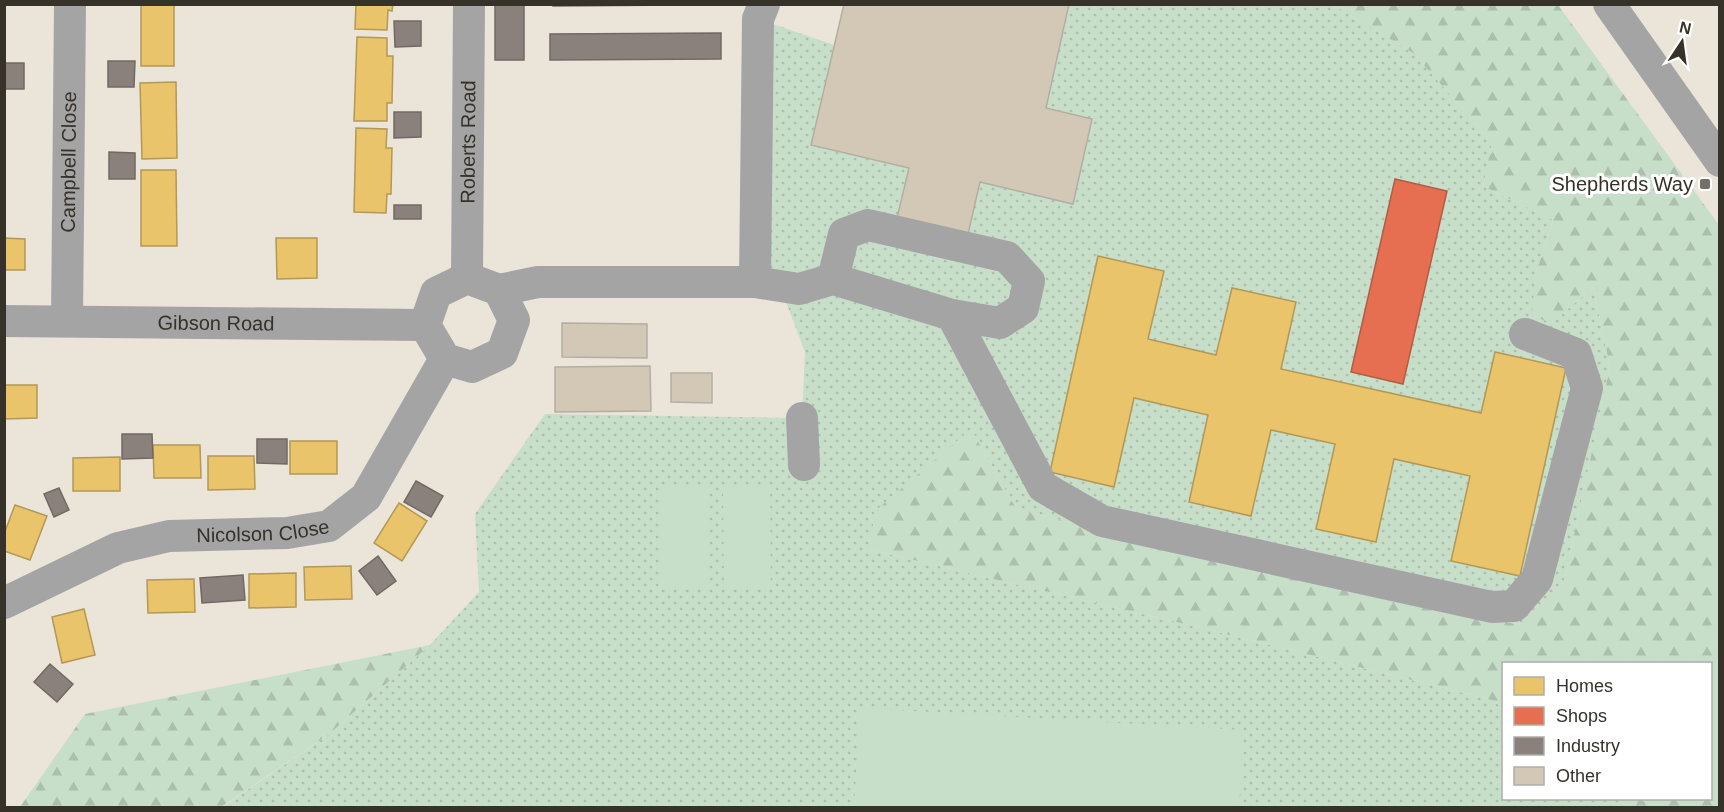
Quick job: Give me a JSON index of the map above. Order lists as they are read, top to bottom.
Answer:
{
  "streets": {
    "street": [
      "Roberts Road",
      "Campbell Close",
      "Gibson Road",
      "Nicolson Close"
    ]
  },
  "crossings": [
    ["Roberts Road", "Gibson Road"],
    ["Roberts Road", "Nicolson Close"],
    ["Campbell Close", "Gibson Road"],
    ["Gibson Road", "Nicolson Close"]
  ],
  "places": {
    "transit": ["Shepherds Way"]
  },
  "legend": [
    "Homes",
    "Shops",
    "Industry",
    "Other"
  ],
  "north": "top"
}
